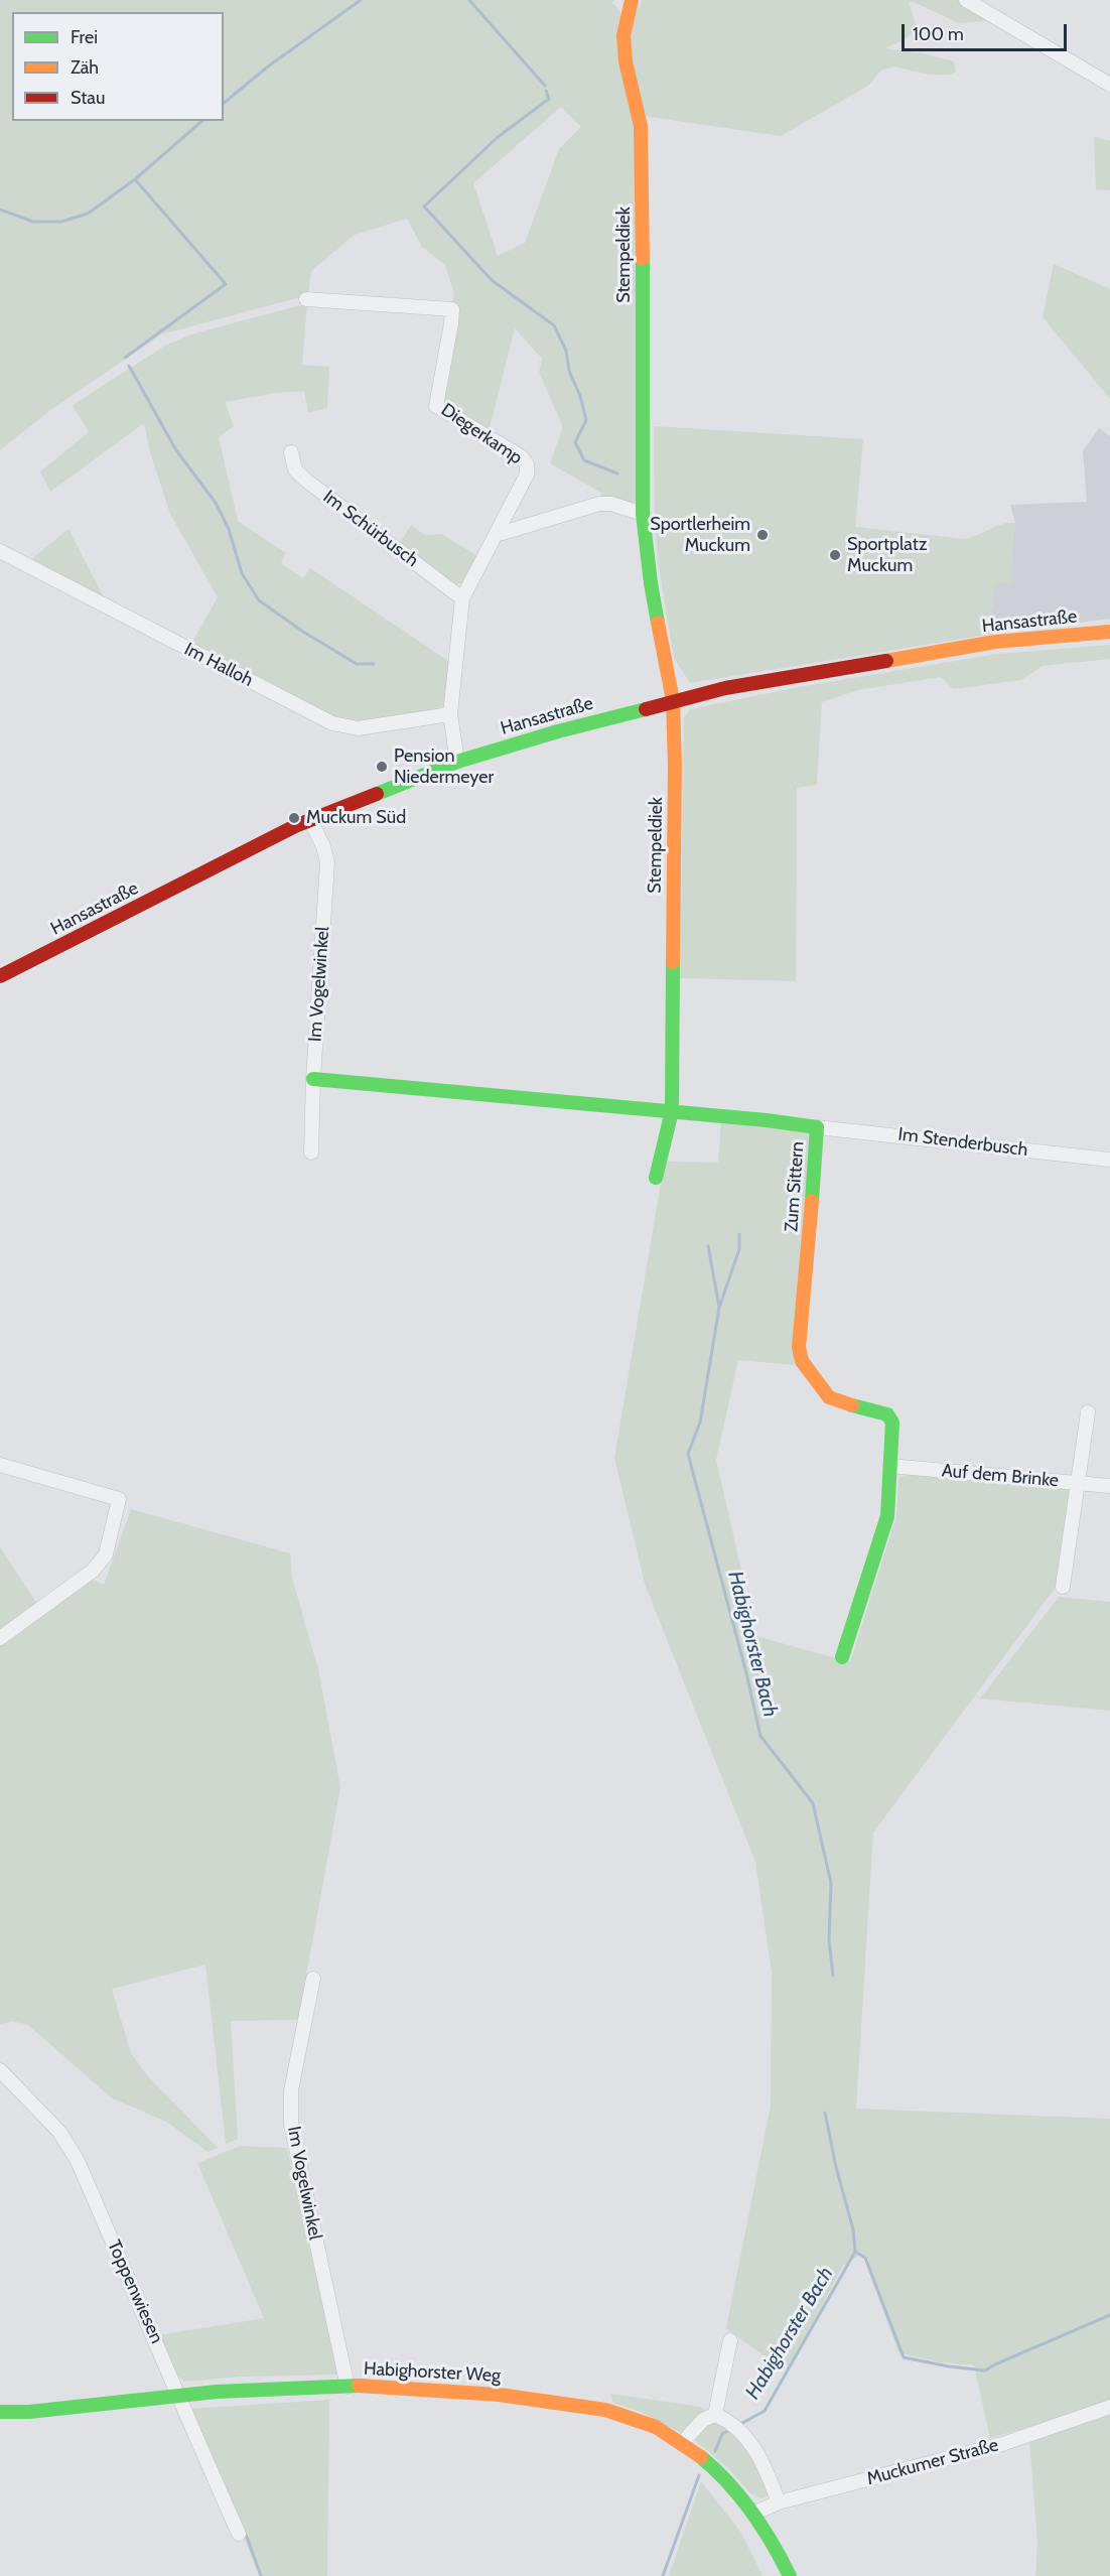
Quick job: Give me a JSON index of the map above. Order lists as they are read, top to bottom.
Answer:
{
  "streets": {
    "street": [
      "Stempeldiek",
      "Diegerkamp",
      "Im Schürbusch",
      "Hansastraße",
      "Im Halloh",
      "Im Vogelwinkel",
      "Im Stenderbusch",
      "Zum Sittern",
      "Auf dem Brinke",
      "Toppenwiesen",
      "Habighorster Weg",
      "Muckumer Straße"
    ]
  },
  "crossings": [
    ["Stempeldiek", "Hansastraße"],
    ["Stempeldiek", "Zum Sittern"],
    ["Diegerkamp", "Im Schürbusch"],
    ["Diegerkamp", "Hansastraße"],
    ["Diegerkamp", "Im Halloh"],
    ["Hansastraße", "Im Vogelwinkel"],
    ["Im Vogelwinkel", "Zum Sittern"],
    ["Im Vogelwinkel", "Habighorster Weg"],
    ["Im Stenderbusch", "Zum Sittern"],
    ["Zum Sittern", "Auf dem Brinke"],
    ["Toppenwiesen", "Habighorster Weg"],
    ["Habighorster Weg", "Muckumer Straße"]
  ],
  "water": ["Habighorster Bach"],
  "places": [
    "Sportlerheim Muckum",
    "Sportplatz Muckum",
    "Pension Niedermeyer",
    "Muckum Süd"
  ],
  "legend": ["Frei", "Zäh", "Stau"],
  "scale_bar": "100 m"
}
